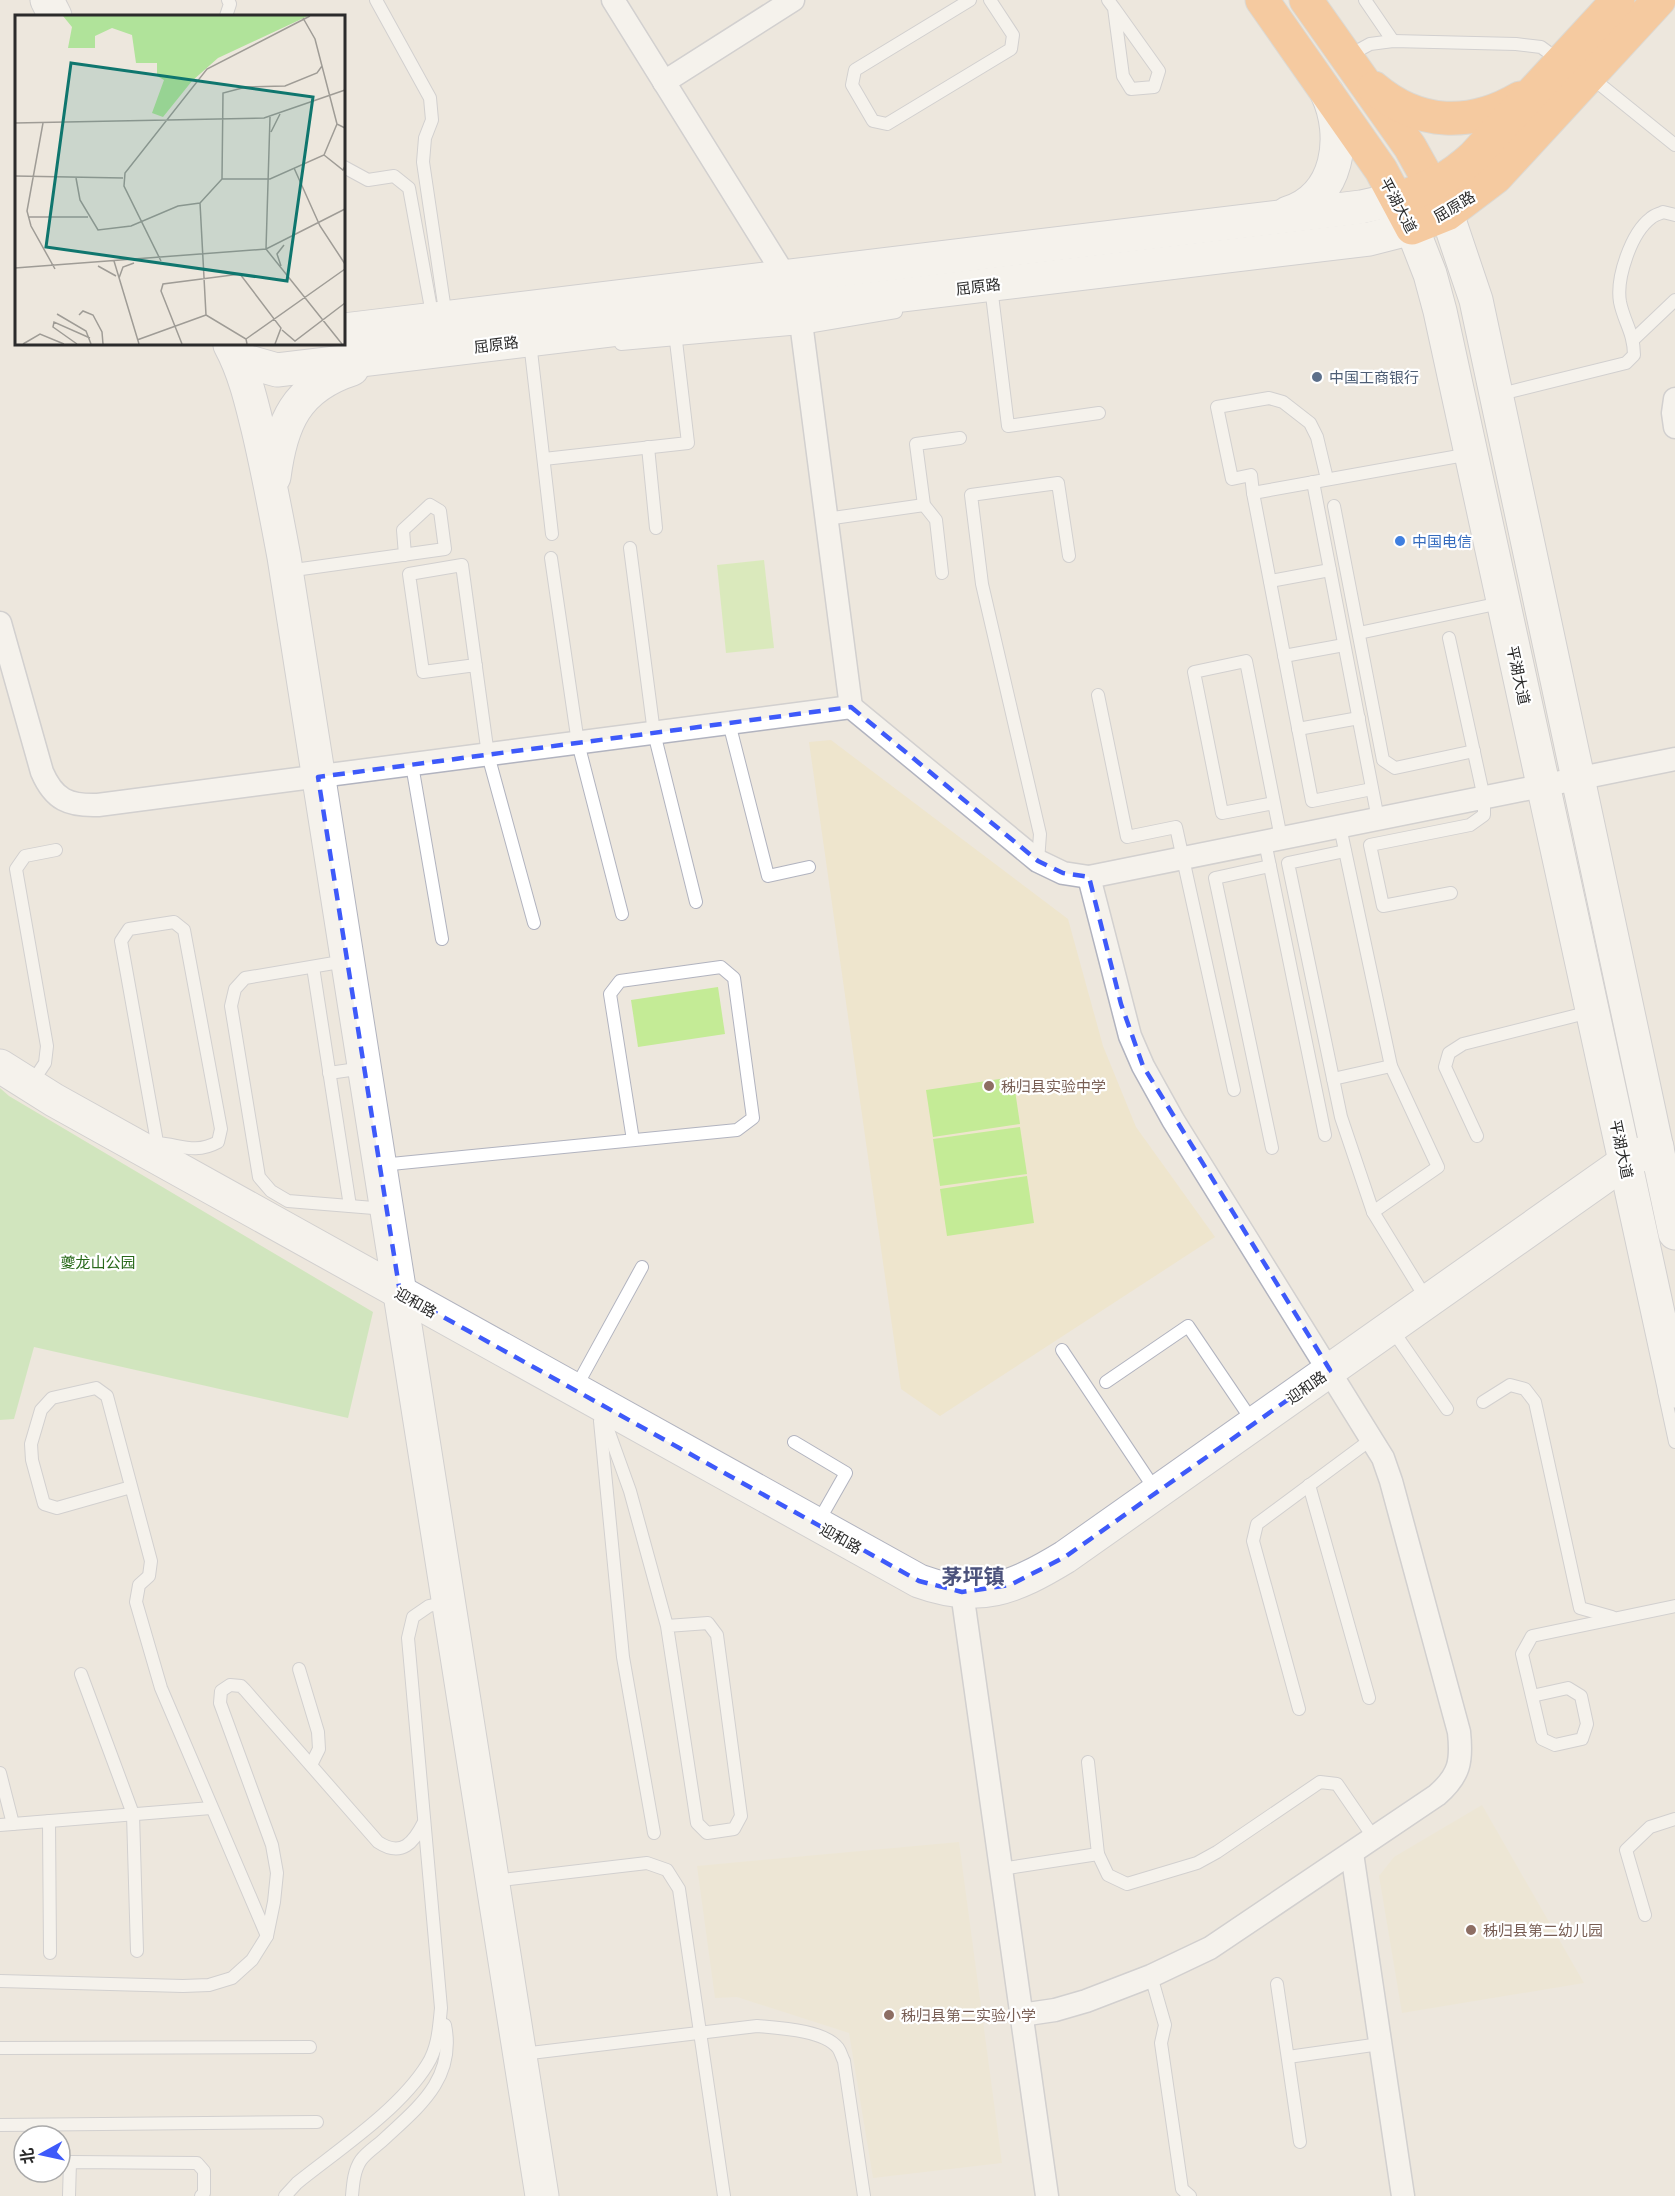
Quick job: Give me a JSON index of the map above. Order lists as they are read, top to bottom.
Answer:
{
  "streets": {
    "highway": ["平湖大道", "屈原路"],
    "main road": ["迎和路"]
  },
  "crossings": [
    ["平湖大道", "屈原路"],
    ["平湖大道", "迎和路"]
  ],
  "districts": ["茅坪镇"],
  "parks": ["夔龙山公园"],
  "places": [
    "中国工商银行",
    "中国电信",
    "秭归县实验中学",
    "秭归县第二幼儿园",
    "秭归县第二实验小学"
  ],
  "north": "left"
}
